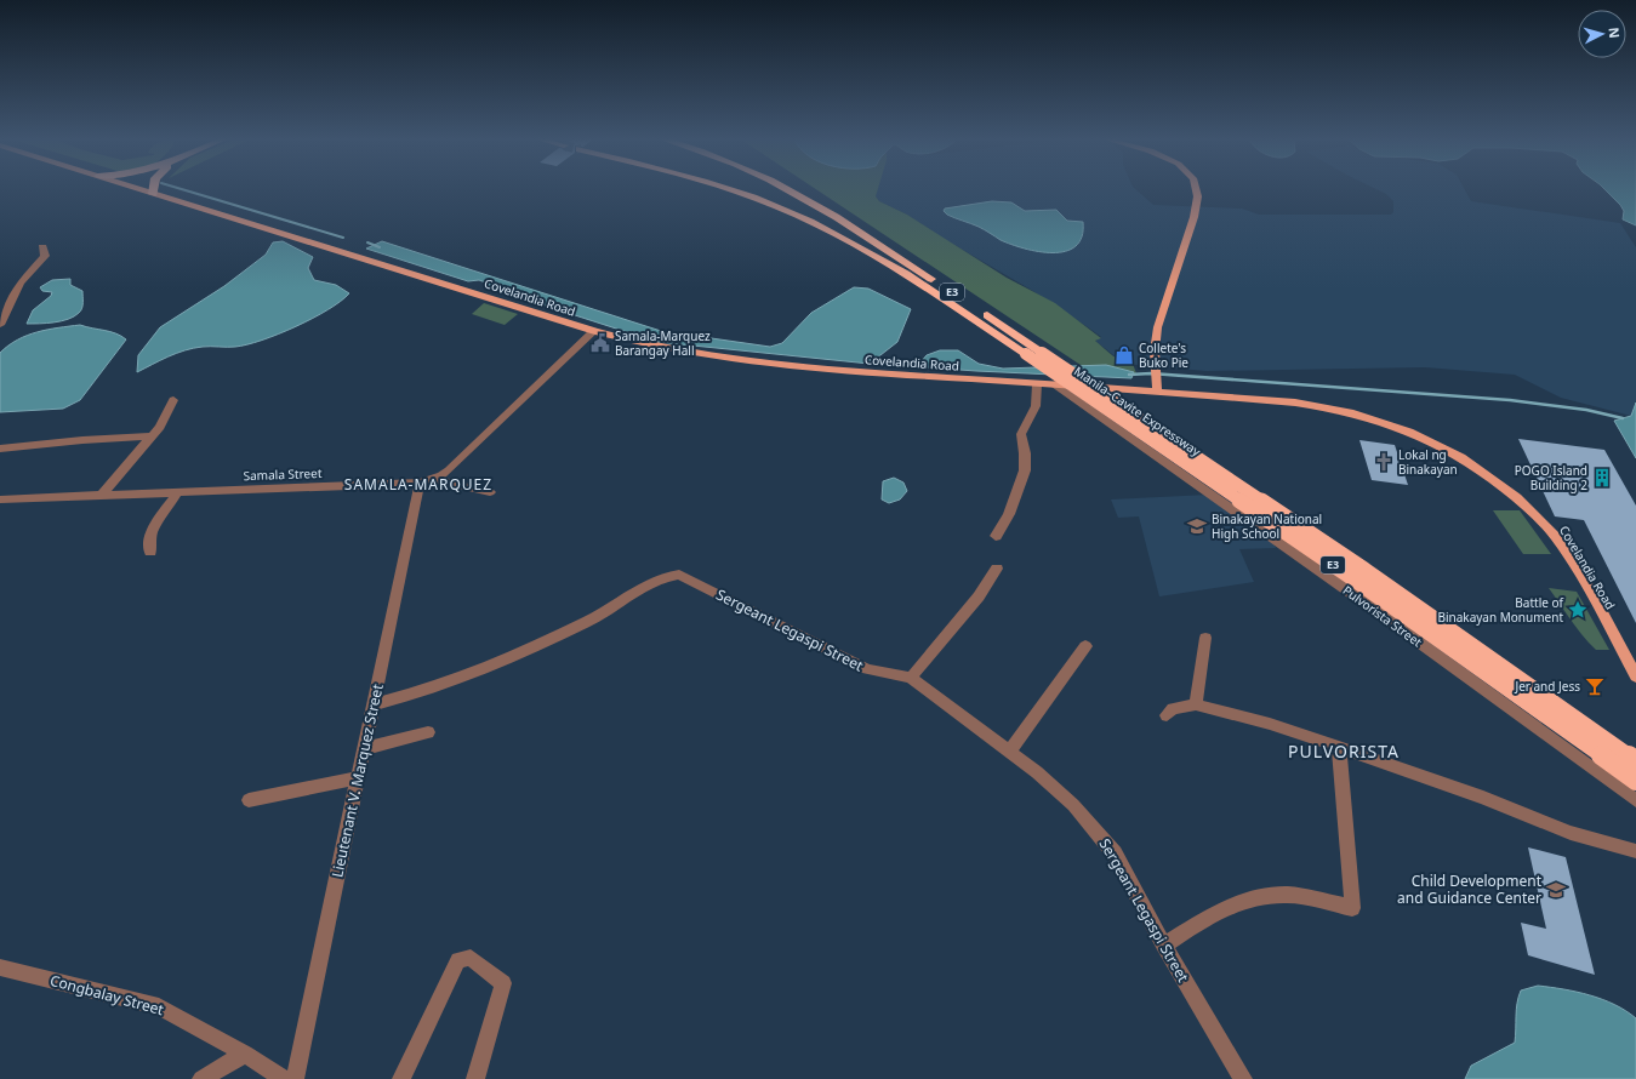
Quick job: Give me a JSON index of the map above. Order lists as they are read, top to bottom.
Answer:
{
  "streets": {
    "highway": ["E3", "Manila–Cavite Expressway"],
    "main road": ["Covelandia Road"],
    "street": [
      "Samala Street",
      "Pulvorista Street",
      "Sergeant Legaspi Street",
      "Lieutenant V. Marquez Street",
      "Congbalay Street"
    ]
  },
  "crossings": [
    ["Covelandia Road", "Samala Street"],
    ["Covelandia Road", "Pulvorista Street"],
    ["Samala Street", "Lieutenant V. Marquez Street"],
    ["Sergeant Legaspi Street", "Lieutenant V. Marquez Street"]
  ],
  "districts": ["SAMALA-MARQUEZ", "PULVORISTA"],
  "places": {
    "public building": ["Samala-Marquez Barangay Hall"],
    "shop": ["Collete's Buko Pie"],
    "church": ["Lokal ng Binakayan"],
    "building": ["POGO Island Building 2"],
    "school or university": ["Binakayan National High School", "Child Development and Guidance Center"],
    "place": ["Battle of Binakayan Monument"],
    "bar": ["Jer and Jess"]
  },
  "north": "right"
}
